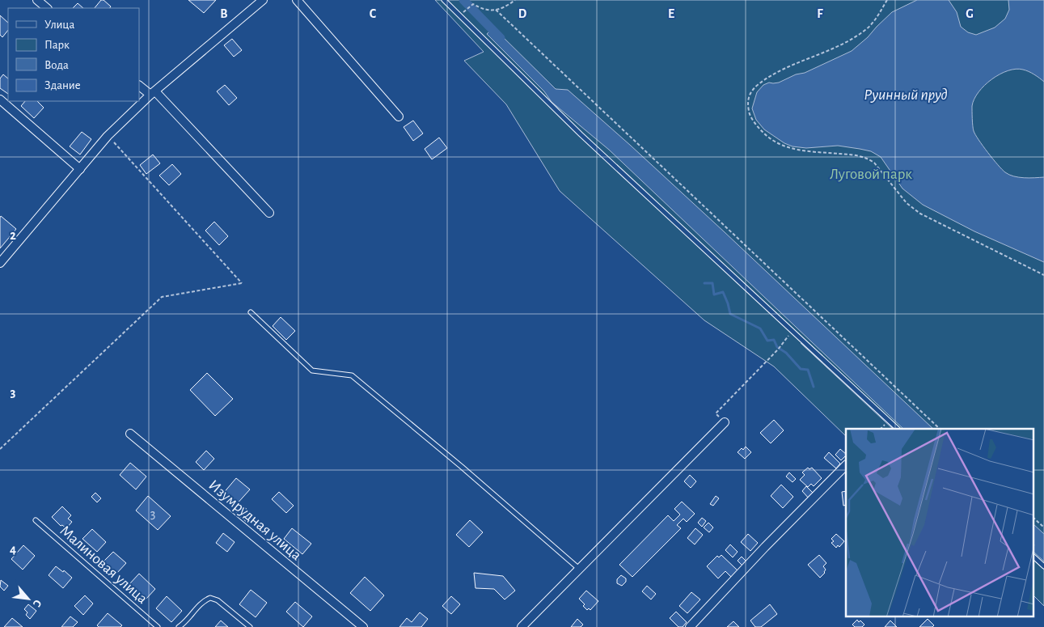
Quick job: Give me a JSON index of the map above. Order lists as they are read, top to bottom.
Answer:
{
  "streets": {
    "street": ["Изумрудная улица"],
    "lane": ["Малиновая улица"]
  },
  "water": ["Руинный пруд"],
  "parks": ["Луговой парк"],
  "house_numbers": ["3"],
  "legend": [
    "Улица",
    "Парк",
    "Вода",
    "Здание"
  ],
  "north": "bottom right",
  "grid": {
    "columns": [
      "B",
      "C",
      "D",
      "E",
      "F",
      "G"
    ],
    "rows": ["2", "3", "4"]
  }
}
